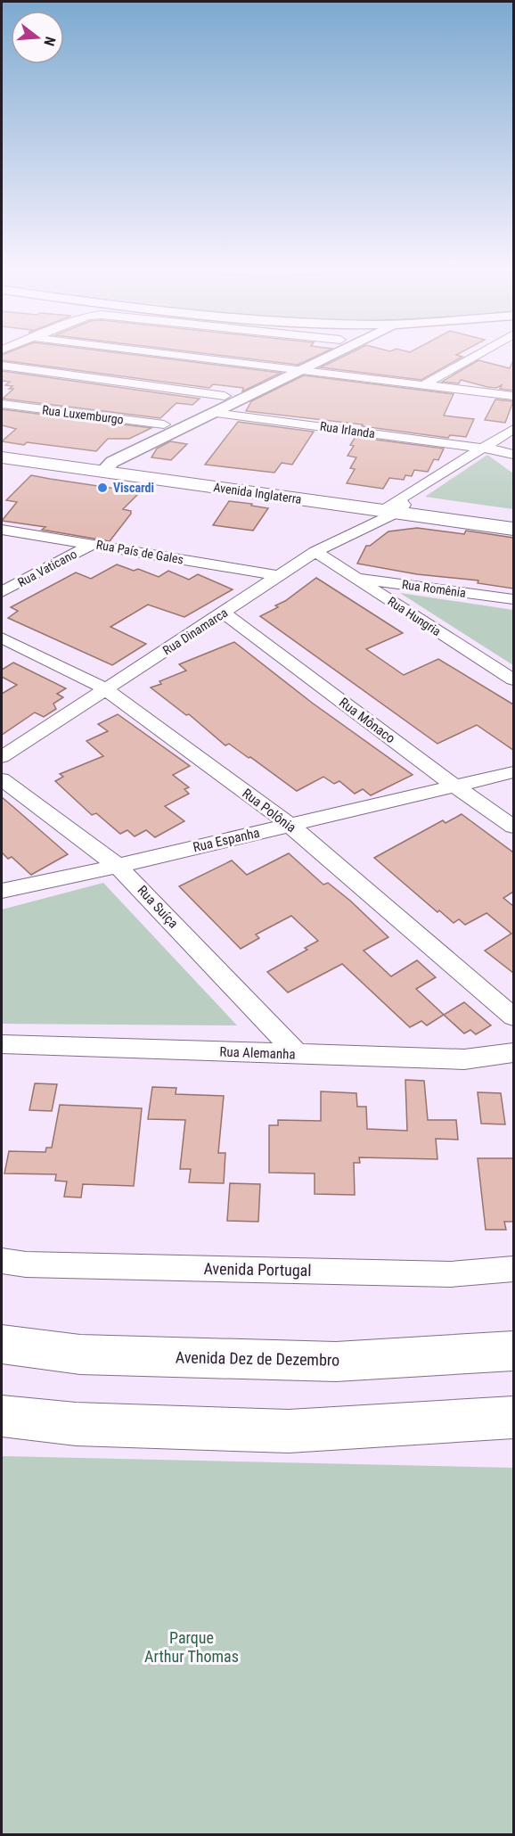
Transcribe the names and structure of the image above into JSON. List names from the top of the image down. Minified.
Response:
{"streets":{"main road":["Avenida Inglaterra","Avenida Dez de Dezembro"],"street":["Rua Luxemburgo","Rua Irlanda","Rua País de Gales","Rua Vaticano","Rua Romênia","Rua Hungria","Rua Dinamarca","Rua Mônaco","Rua Polônia","Rua Espanha","Rua Suíça","Rua Alemanha","Avenida Portugal"]},"crossings":[["Rua Irlanda","Rua Dinamarca"],["Avenida Inglaterra","Rua Dinamarca"],["Rua País de Gales","Rua Vaticano"],["Rua País de Gales","Rua Dinamarca"],["Rua Romênia","Rua Hungria"],["Rua Hungria","Rua Dinamarca"],["Rua Dinamarca","Rua Mônaco"],["Rua Dinamarca","Rua Polônia"],["Rua Mônaco","Rua Espanha"],["Rua Polônia","Rua Espanha"],["Rua Espanha","Rua Suíça"],["Rua Suíça","Rua Alemanha"]],"parks":["Parque Arthur Thomas"],"places":["Viscardi"],"north":"right"}
